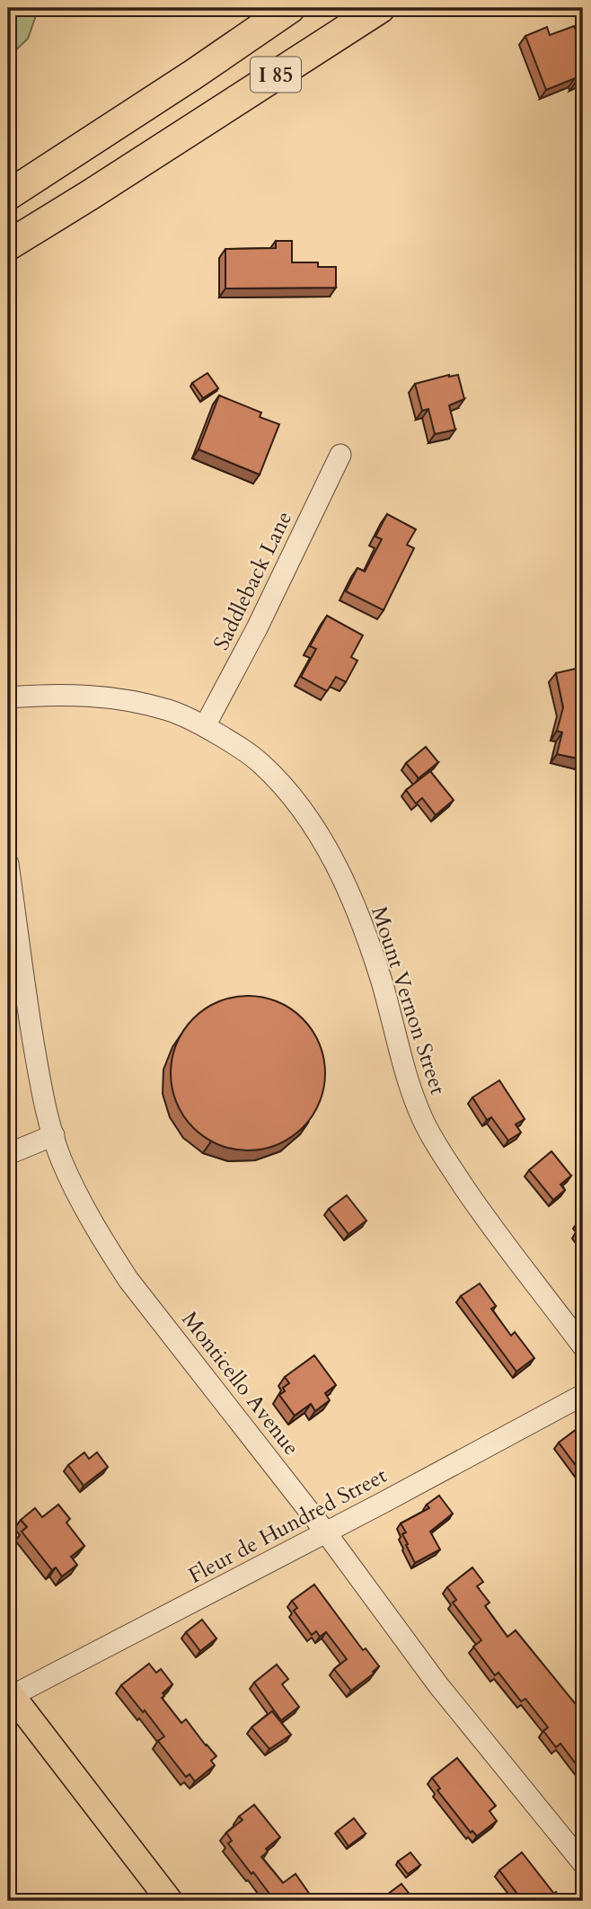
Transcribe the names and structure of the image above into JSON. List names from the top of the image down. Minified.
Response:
{"streets":{"highway":["I 85"],"street":["Saddleback Lane","Mount Vernon Street","Monticello Avenue","Fleur de Hundred Street"]},"crossings":[["Saddleback Lane","Mount Vernon Street"],["Monticello Avenue","Fleur de Hundred Street"]]}
